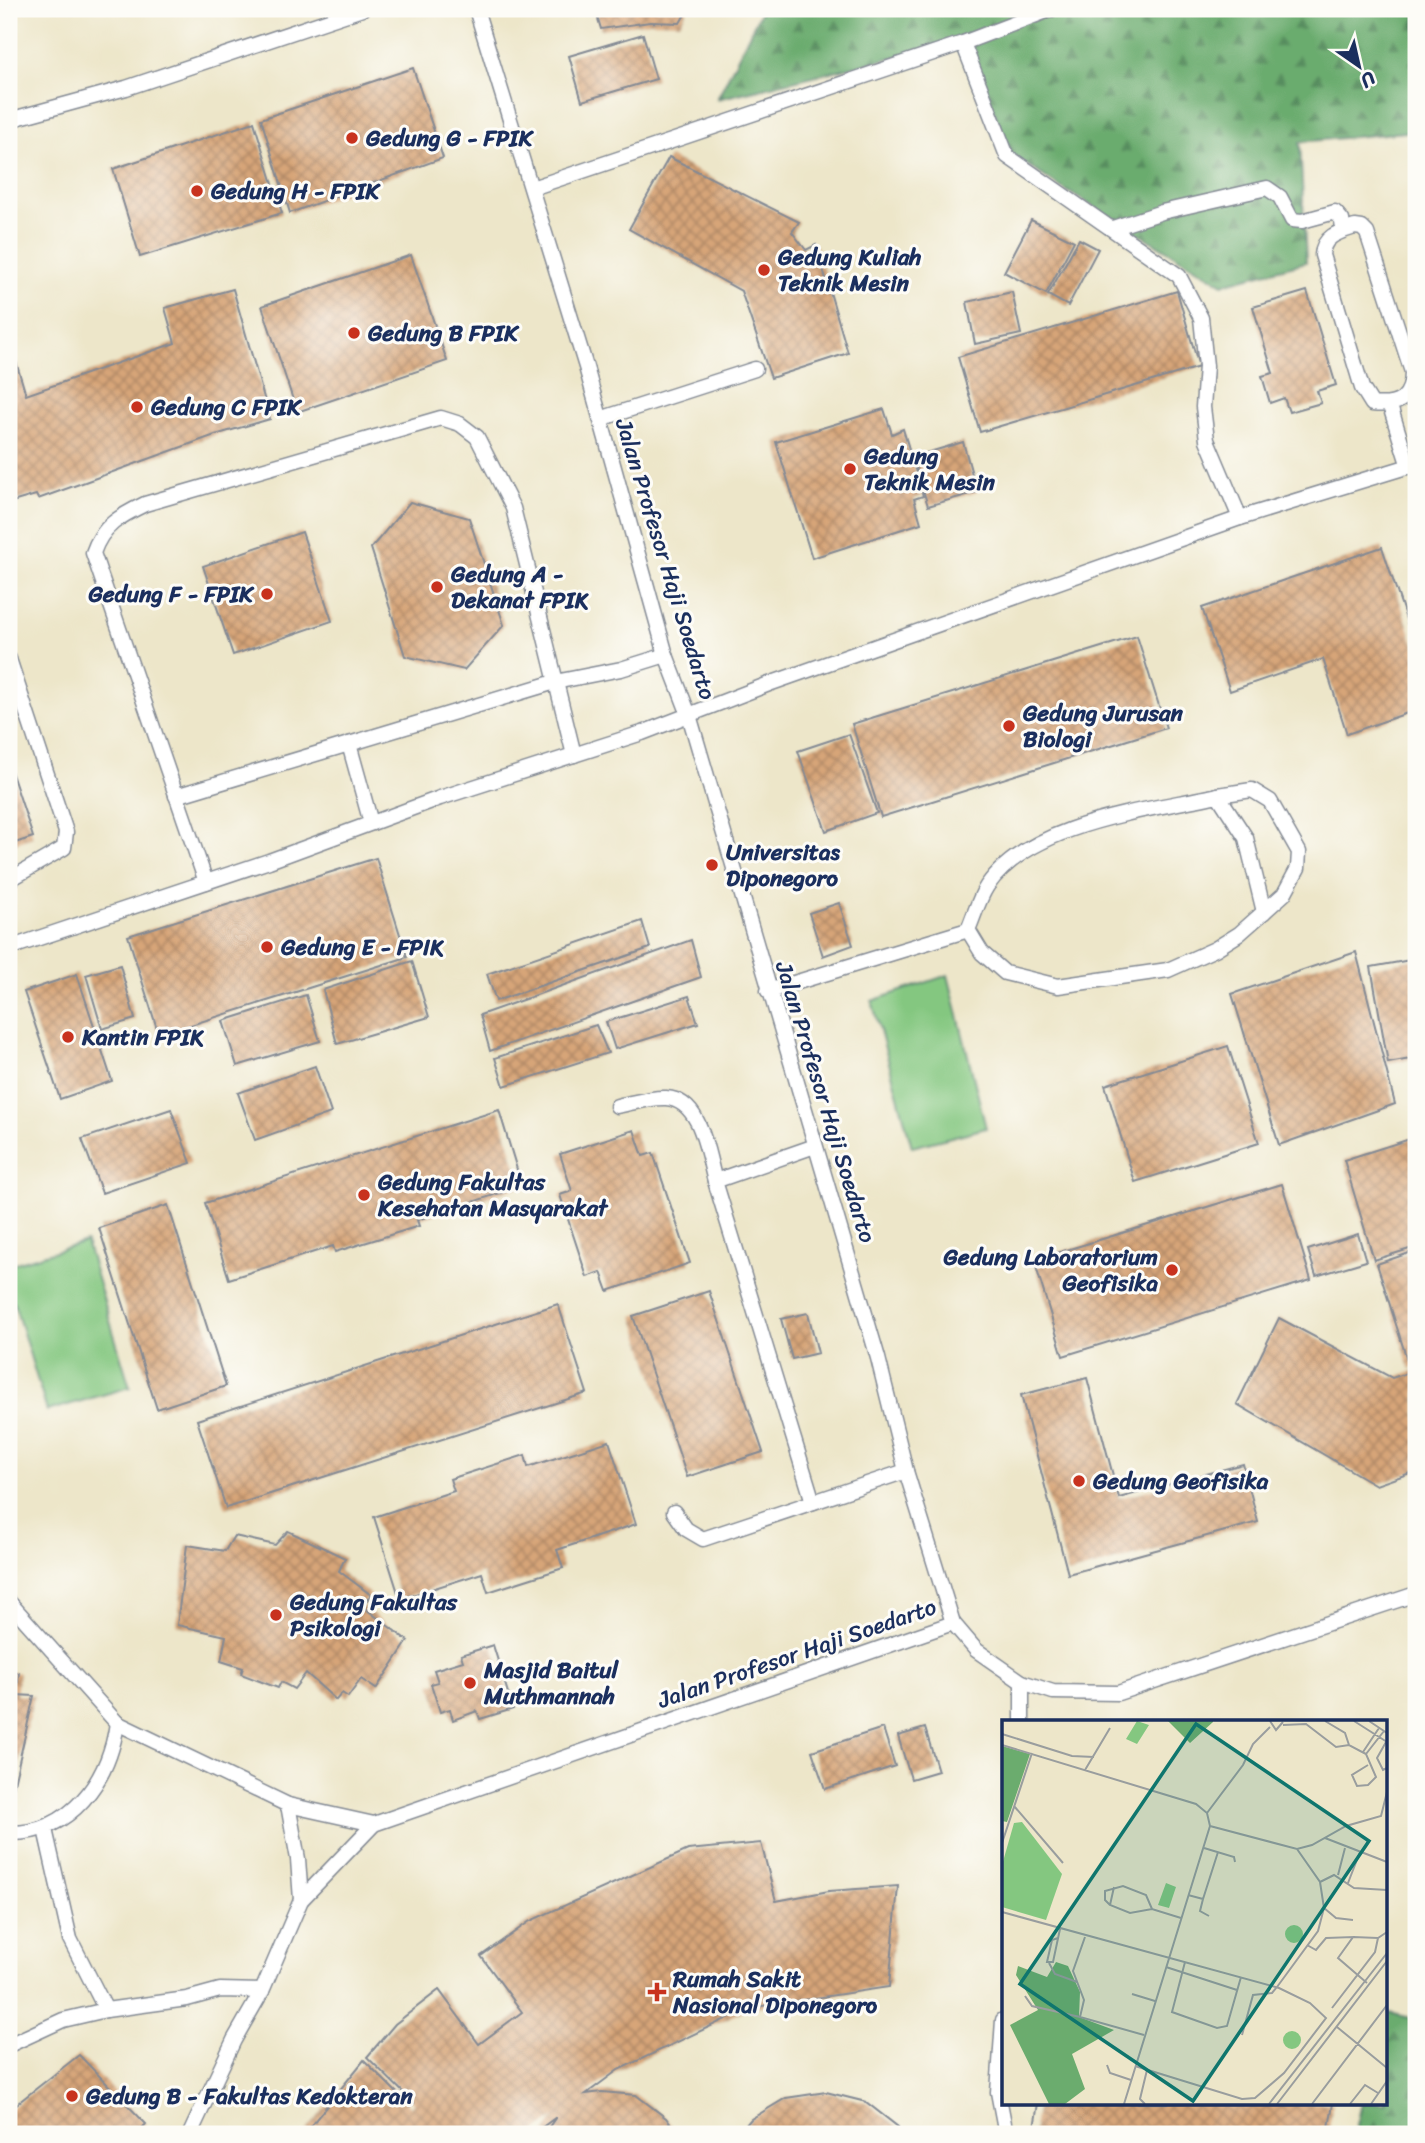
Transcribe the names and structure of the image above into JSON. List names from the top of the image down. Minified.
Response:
{"streets":{"lane":["Jalan Profesor Haji Soedarto"]},"places":{"other":["Gedung G - FPIK","Gedung H - FPIK","Gedung Kuliah Teknik Mesin","Gedung B FPIK","Gedung C FPIK","Gedung Teknik Mesin","Gedung A - Dekanat FPIK","Gedung F - FPIK","Gedung Jurusan Biologi","Universitas Diponegoro","Gedung E - FPIK","Kantin FPIK","Gedung Fakultas Kesehatan Masyarakat","Gedung Laboratorium Geofisika","Gedung Geofisika","Gedung Fakultas Psikologi","Masjid Baitul Muthmannah","Gedung B - Fakultas Kedokteran"],"health":["Rumah Sakit Nasional Diponegoro"]},"north":"bottom right"}
